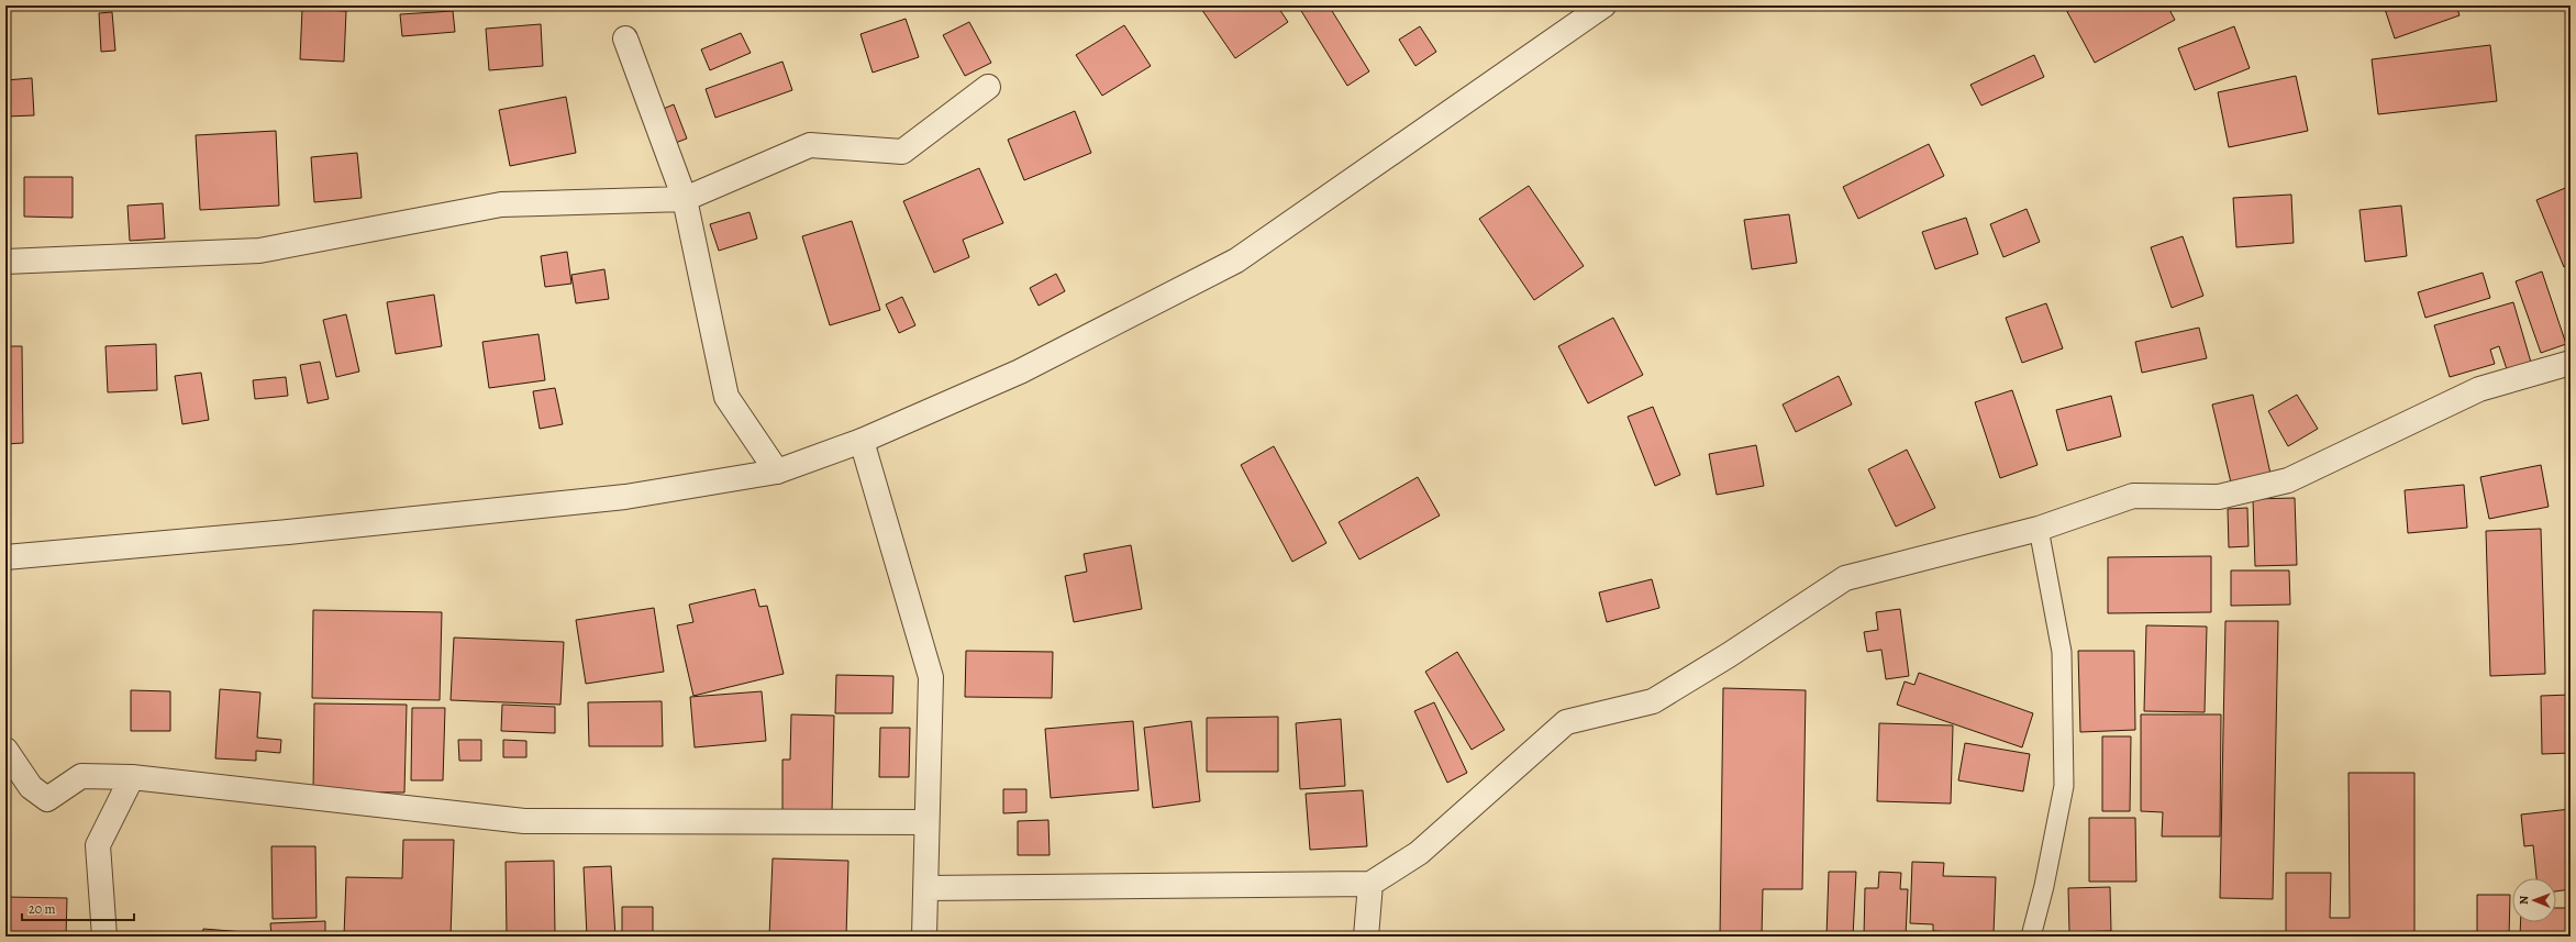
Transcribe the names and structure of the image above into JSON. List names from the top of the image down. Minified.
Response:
{"scale_bar":"20 m","north":"left"}
